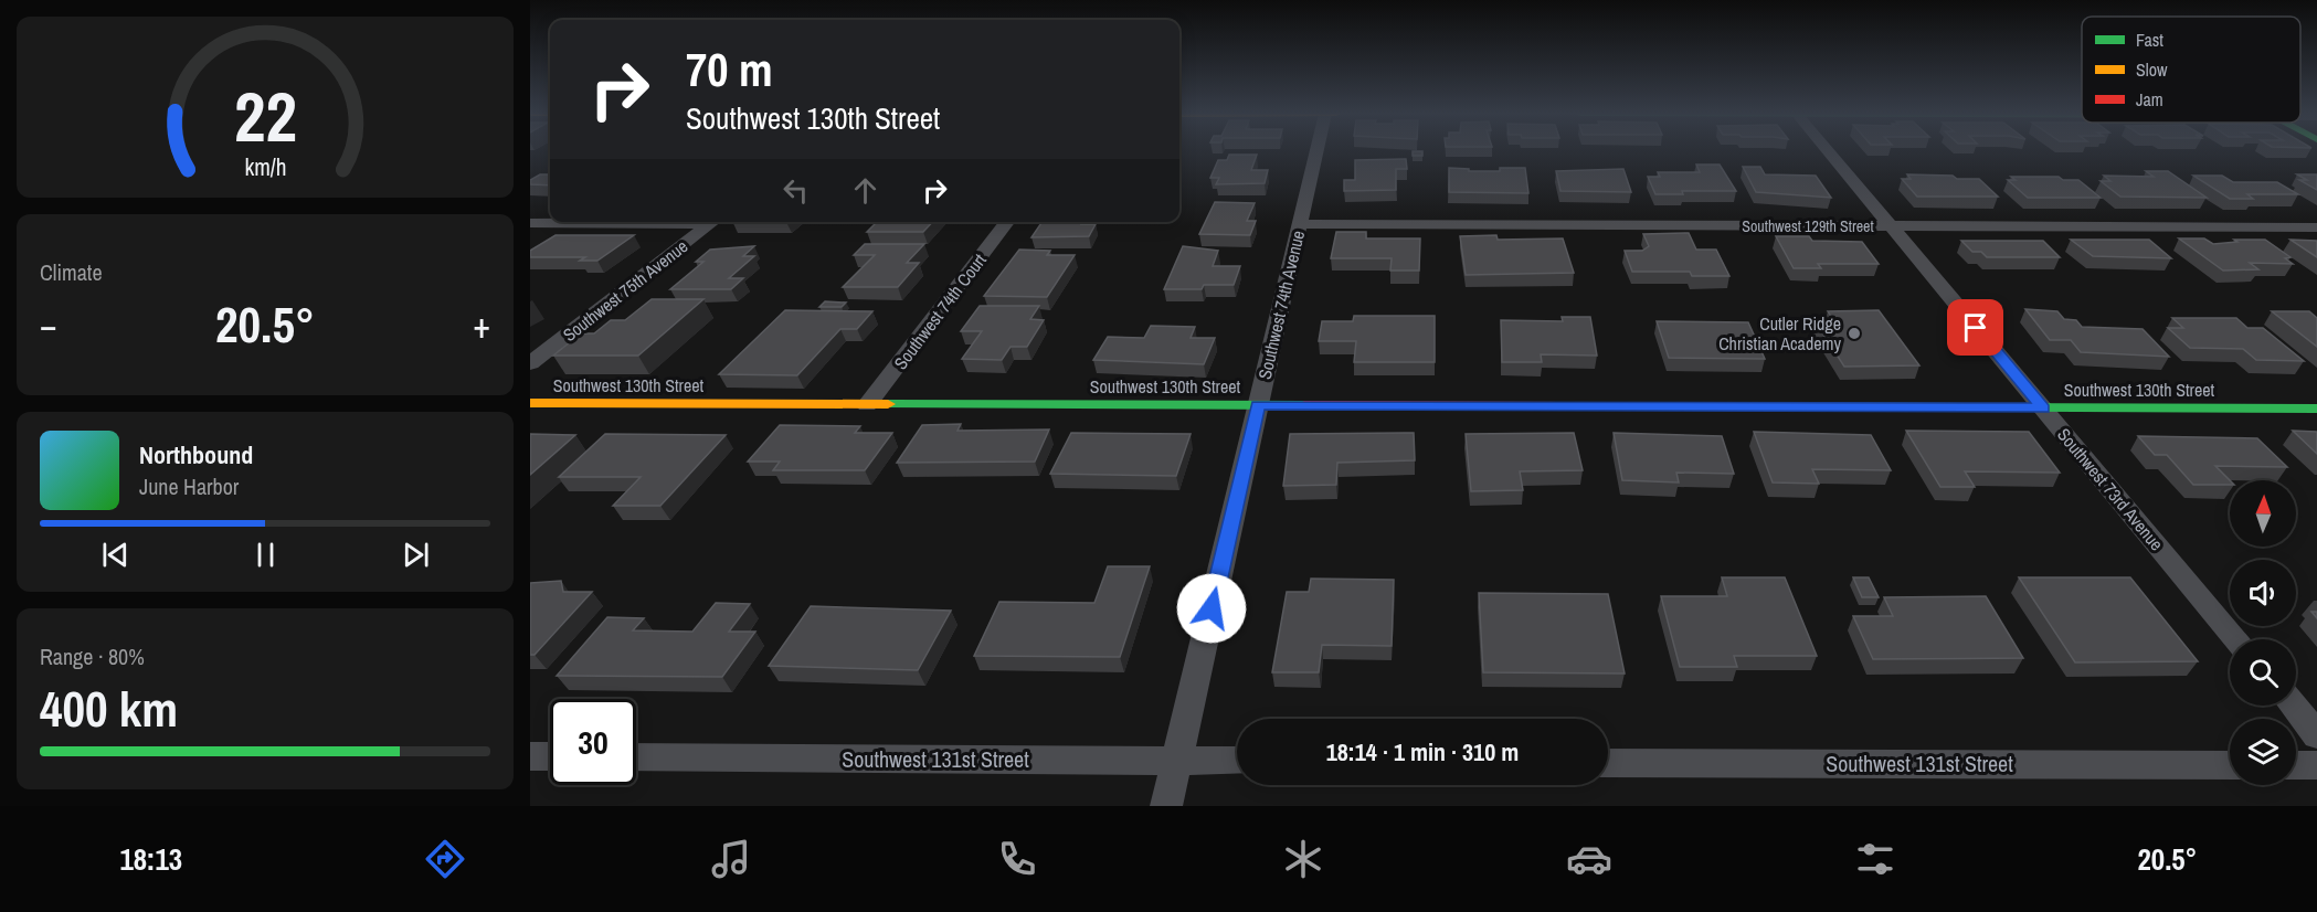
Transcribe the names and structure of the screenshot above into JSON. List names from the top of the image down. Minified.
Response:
{"streets":{"street":["Southwest 129th Street","Southwest 75th Avenue","Southwest 74th Avenue","Southwest 74th Court","Southwest 130th Street","Southwest 73rd Avenue","Southwest 131st Street"]},"crossings":[["Southwest 129th Street","Southwest 74th Avenue"],["Southwest 129th Street","Southwest 73rd Avenue"],["Southwest 74th Avenue","Southwest 130th Street"],["Southwest 74th Avenue","Southwest 131st Street"],["Southwest 74th Court","Southwest 130th Street"],["Southwest 130th Street","Southwest 73rd Avenue"]],"places":["Cutler Ridge Christian Academy"],"legend":["Fast","Slow","Jam"],"north":"top","page":{"turn":["70 m","Southwest 130th Street"],"tile":["Climate",["Range · 80%","400 km"]],"heat":["−","20.5°","+"],"song":["Northbound","June Harbor"],"limit":"30","trip":"18:14 · 1 min · 310 m","tabs":["18:13","20.5°"],"gauge":["22","km/h"]}}
